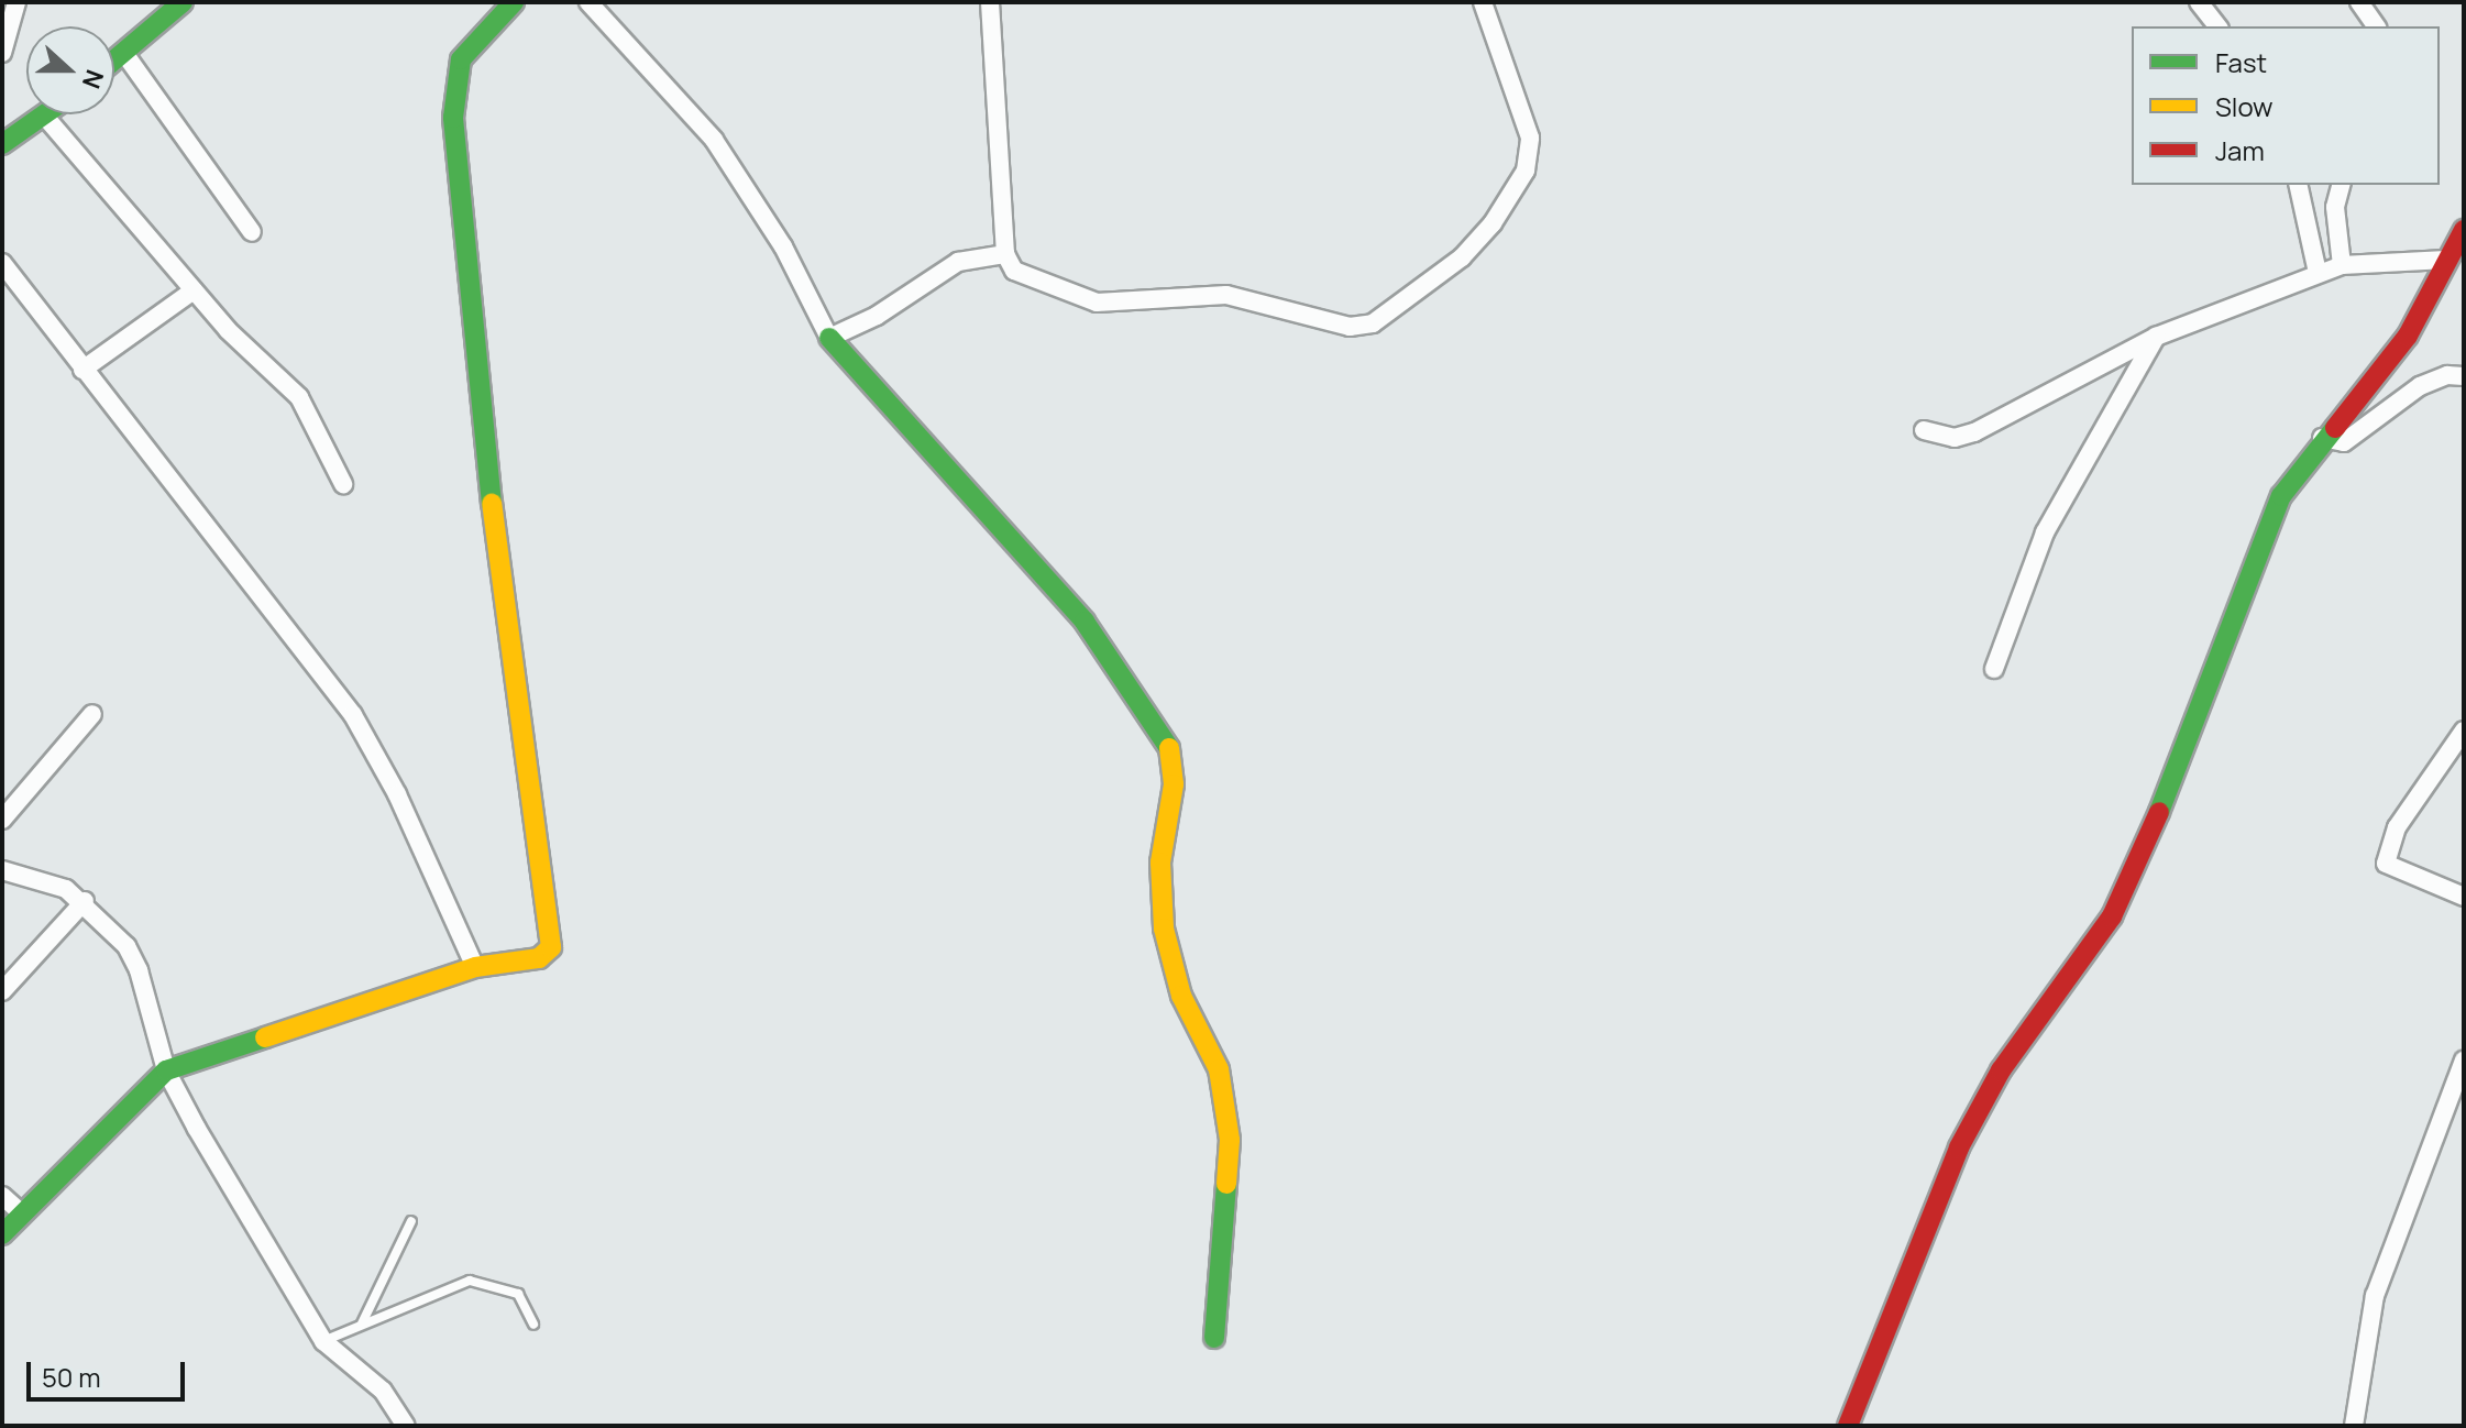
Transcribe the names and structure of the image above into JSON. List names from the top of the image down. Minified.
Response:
{"legend":["Fast","Slow","Jam"],"scale_bar":"50 m","north":"right"}
